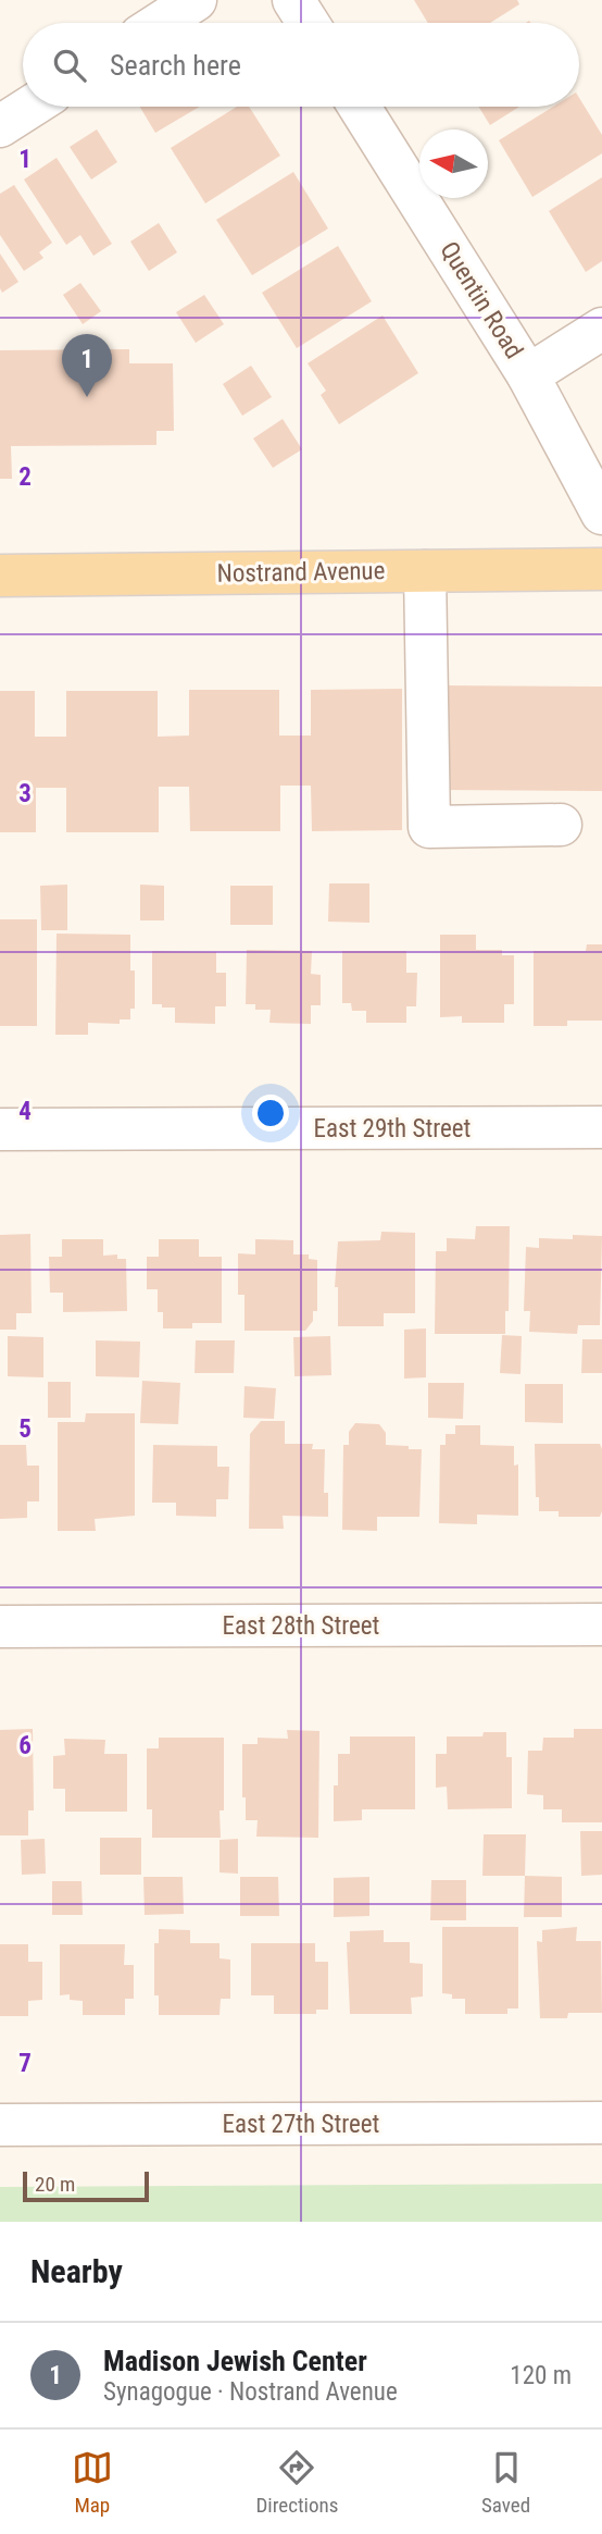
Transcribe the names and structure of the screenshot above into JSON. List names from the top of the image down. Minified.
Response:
{"streets":{"main road":["Nostrand Avenue"],"street":["Quentin Road","East 29th Street","East 28th Street","East 27th Street"]},"scale_bar":"20 m","north":"left","page":{"search":"Search here","pins":"1","scale":"20 m","heading":"Nearby","list":[{"mark":"1","name":"Madison Jewish Center","note":"Synagogue · Nostrand Avenue","value":"120 m"}],"nav":["Map","Directions","Saved"]},"grid":{"rows":["1","2","3","4","5","6","7"]}}
